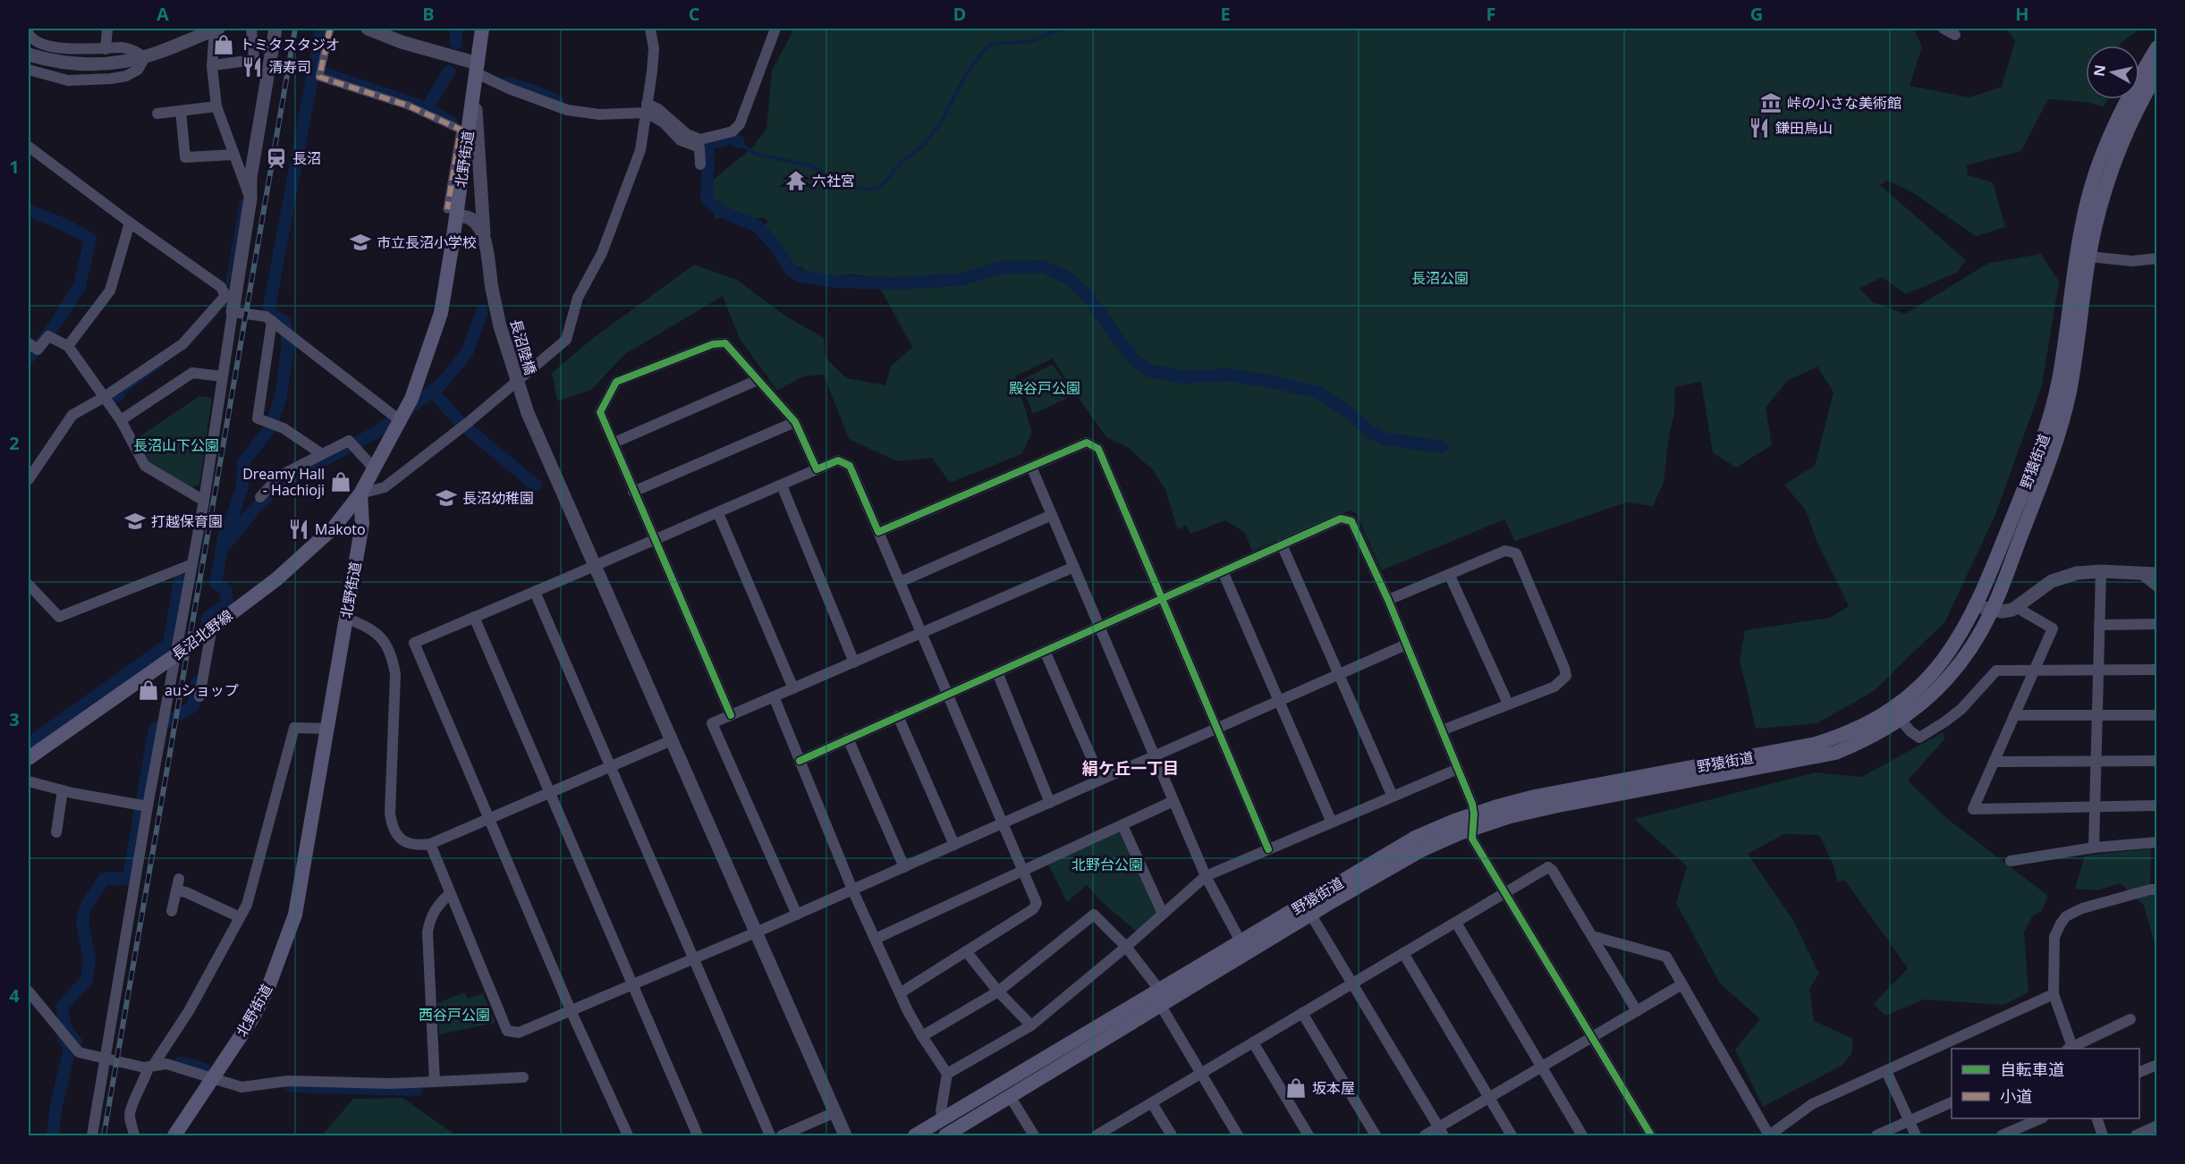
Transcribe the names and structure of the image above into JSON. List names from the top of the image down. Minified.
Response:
{"streets":{"main road":["北野街道","野猿街道","長沼北野線"],"street":["長沼陸橋"]},"crossings":[["北野街道","長沼陸橋"],["北野街道","長沼北野線"]],"districts":["絹ケ丘一丁目"],"parks":["長沼公園","殿谷戸公園","長沼山下公園","北野台公園","西谷戸公園"],"places":{"shop":["トミタスタジオ","Dreamy Hall - Hachioji","auショップ","坂本屋"],"restaurant":["清寿司","鎌田鳥山","Makoto"],"museum":["峠の小さな美術館"],"station":["長沼"],"temple":["六社宮"],"school or university":["市立長沼小学校","長沼幼稚園","打越保育園"]},"legend":["自転車道","小道"],"north":"left","grid":{"columns":["A","B","C","D","E","F","G","H"],"rows":["1","2","3","4"]}}
